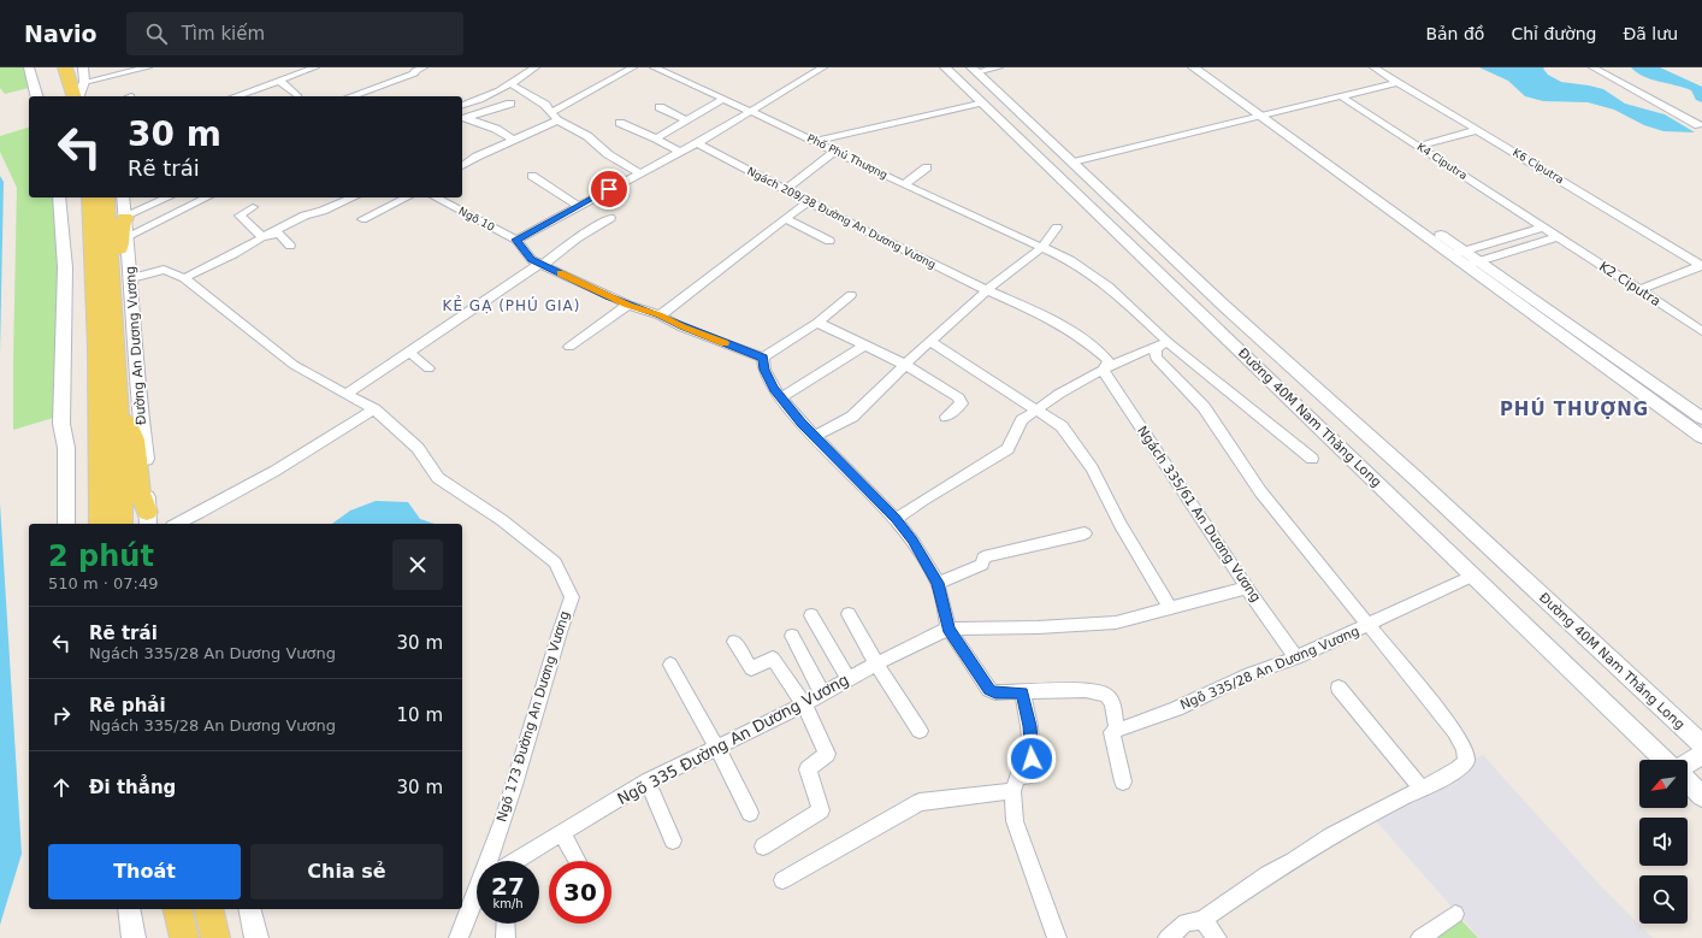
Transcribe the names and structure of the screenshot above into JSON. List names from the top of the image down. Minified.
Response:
{"streets":{"main road":["Đường An Dương Vương"],"street":["Phố Phú Thượng","K4 Ciputra","K6 Ciputra","Ngách 209/38 Đường An Dương Vương","Ngõ 10","K2 Ciputra","Đường 40M Nam Thăng Long","Ngách 335/61 An Dương Vương","Ngõ 335/28 An Dương Vương","Ngõ 173 Đường An Dương Vương","Ngõ 335 Đường An Dương Vương"]},"crossings":[["K4 Ciputra","K2 Ciputra"],["Ngách 209/38 Đường An Dương Vương","Ngách 335/61 An Dương Vương"],["Đường An Dương Vương","Ngõ 173 Đường An Dương Vương"],["Đường 40M Nam Thăng Long","Ngõ 335/28 An Dương Vương"],["Ngách 335/61 An Dương Vương","Ngõ 335/28 An Dương Vương"]],"districts":["KẺ GẠ (PHÚ GIA)","PHÚ THƯỢNG"],"north":"bottom left","page":{"header":"Navio","search":"Tìm kiếm","nav":["Bản đồ","Chỉ đường","Đã lưu"],"turn":["30 m","Rẽ trái"],"heading":["2 phút","510 m · 07:49"],"list":[{"name":"Rẽ trái","note":"Ngách 335/28 An Dương Vương","value":"30 m"},{"name":"Rẽ phải","note":"Ngách 335/28 An Dương Vương","value":"10 m"},{"name":"Đi thẳng","value":"30 m"}],"buttons":["Thoát","Chia sẻ"],"speed":"27 km/h","limit":"30"}}
